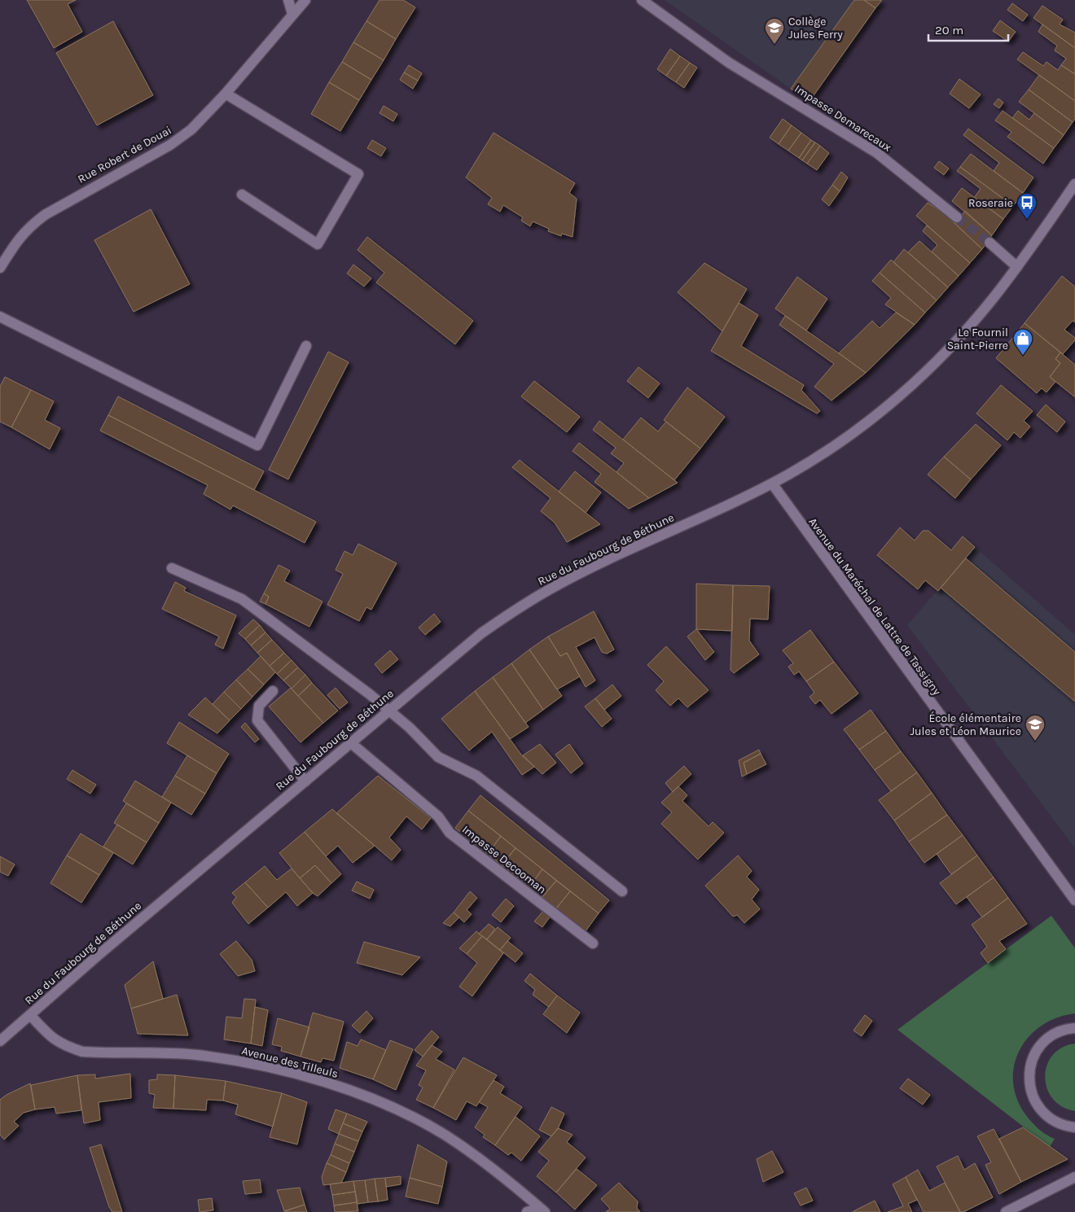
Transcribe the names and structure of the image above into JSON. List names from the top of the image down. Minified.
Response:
{"streets":{"street":["Impasse Demarecaux","Rue Robert de Douai","Rue du Faubourg de Béthune","Avenue du Maréchal de Lattre de Tassigny","Impasse Decooman","Avenue des Tilleuls"]},"crossings":[["Rue du Faubourg de Béthune","Avenue du Maréchal de Lattre de Tassigny"],["Rue du Faubourg de Béthune","Impasse Decooman"],["Rue du Faubourg de Béthune","Avenue des Tilleuls"]],"places":{"school or university":["Collège Jules Ferry","École élémentaire Jules et Léon Maurice"],"bus stop":["Roseraie"],"shop":["Le Fournil Saint-Pierre"]},"scale_bar":"20 m"}
